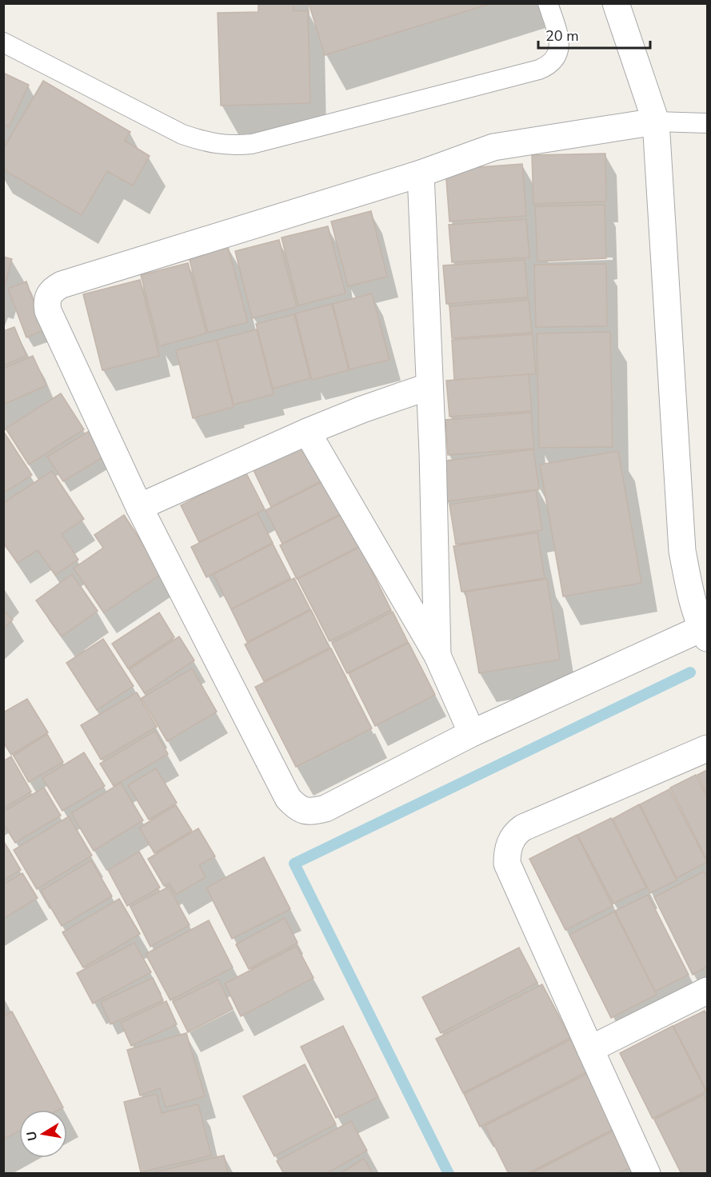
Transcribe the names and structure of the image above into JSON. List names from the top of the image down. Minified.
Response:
{"scale_bar":"20 m","north":"left"}
